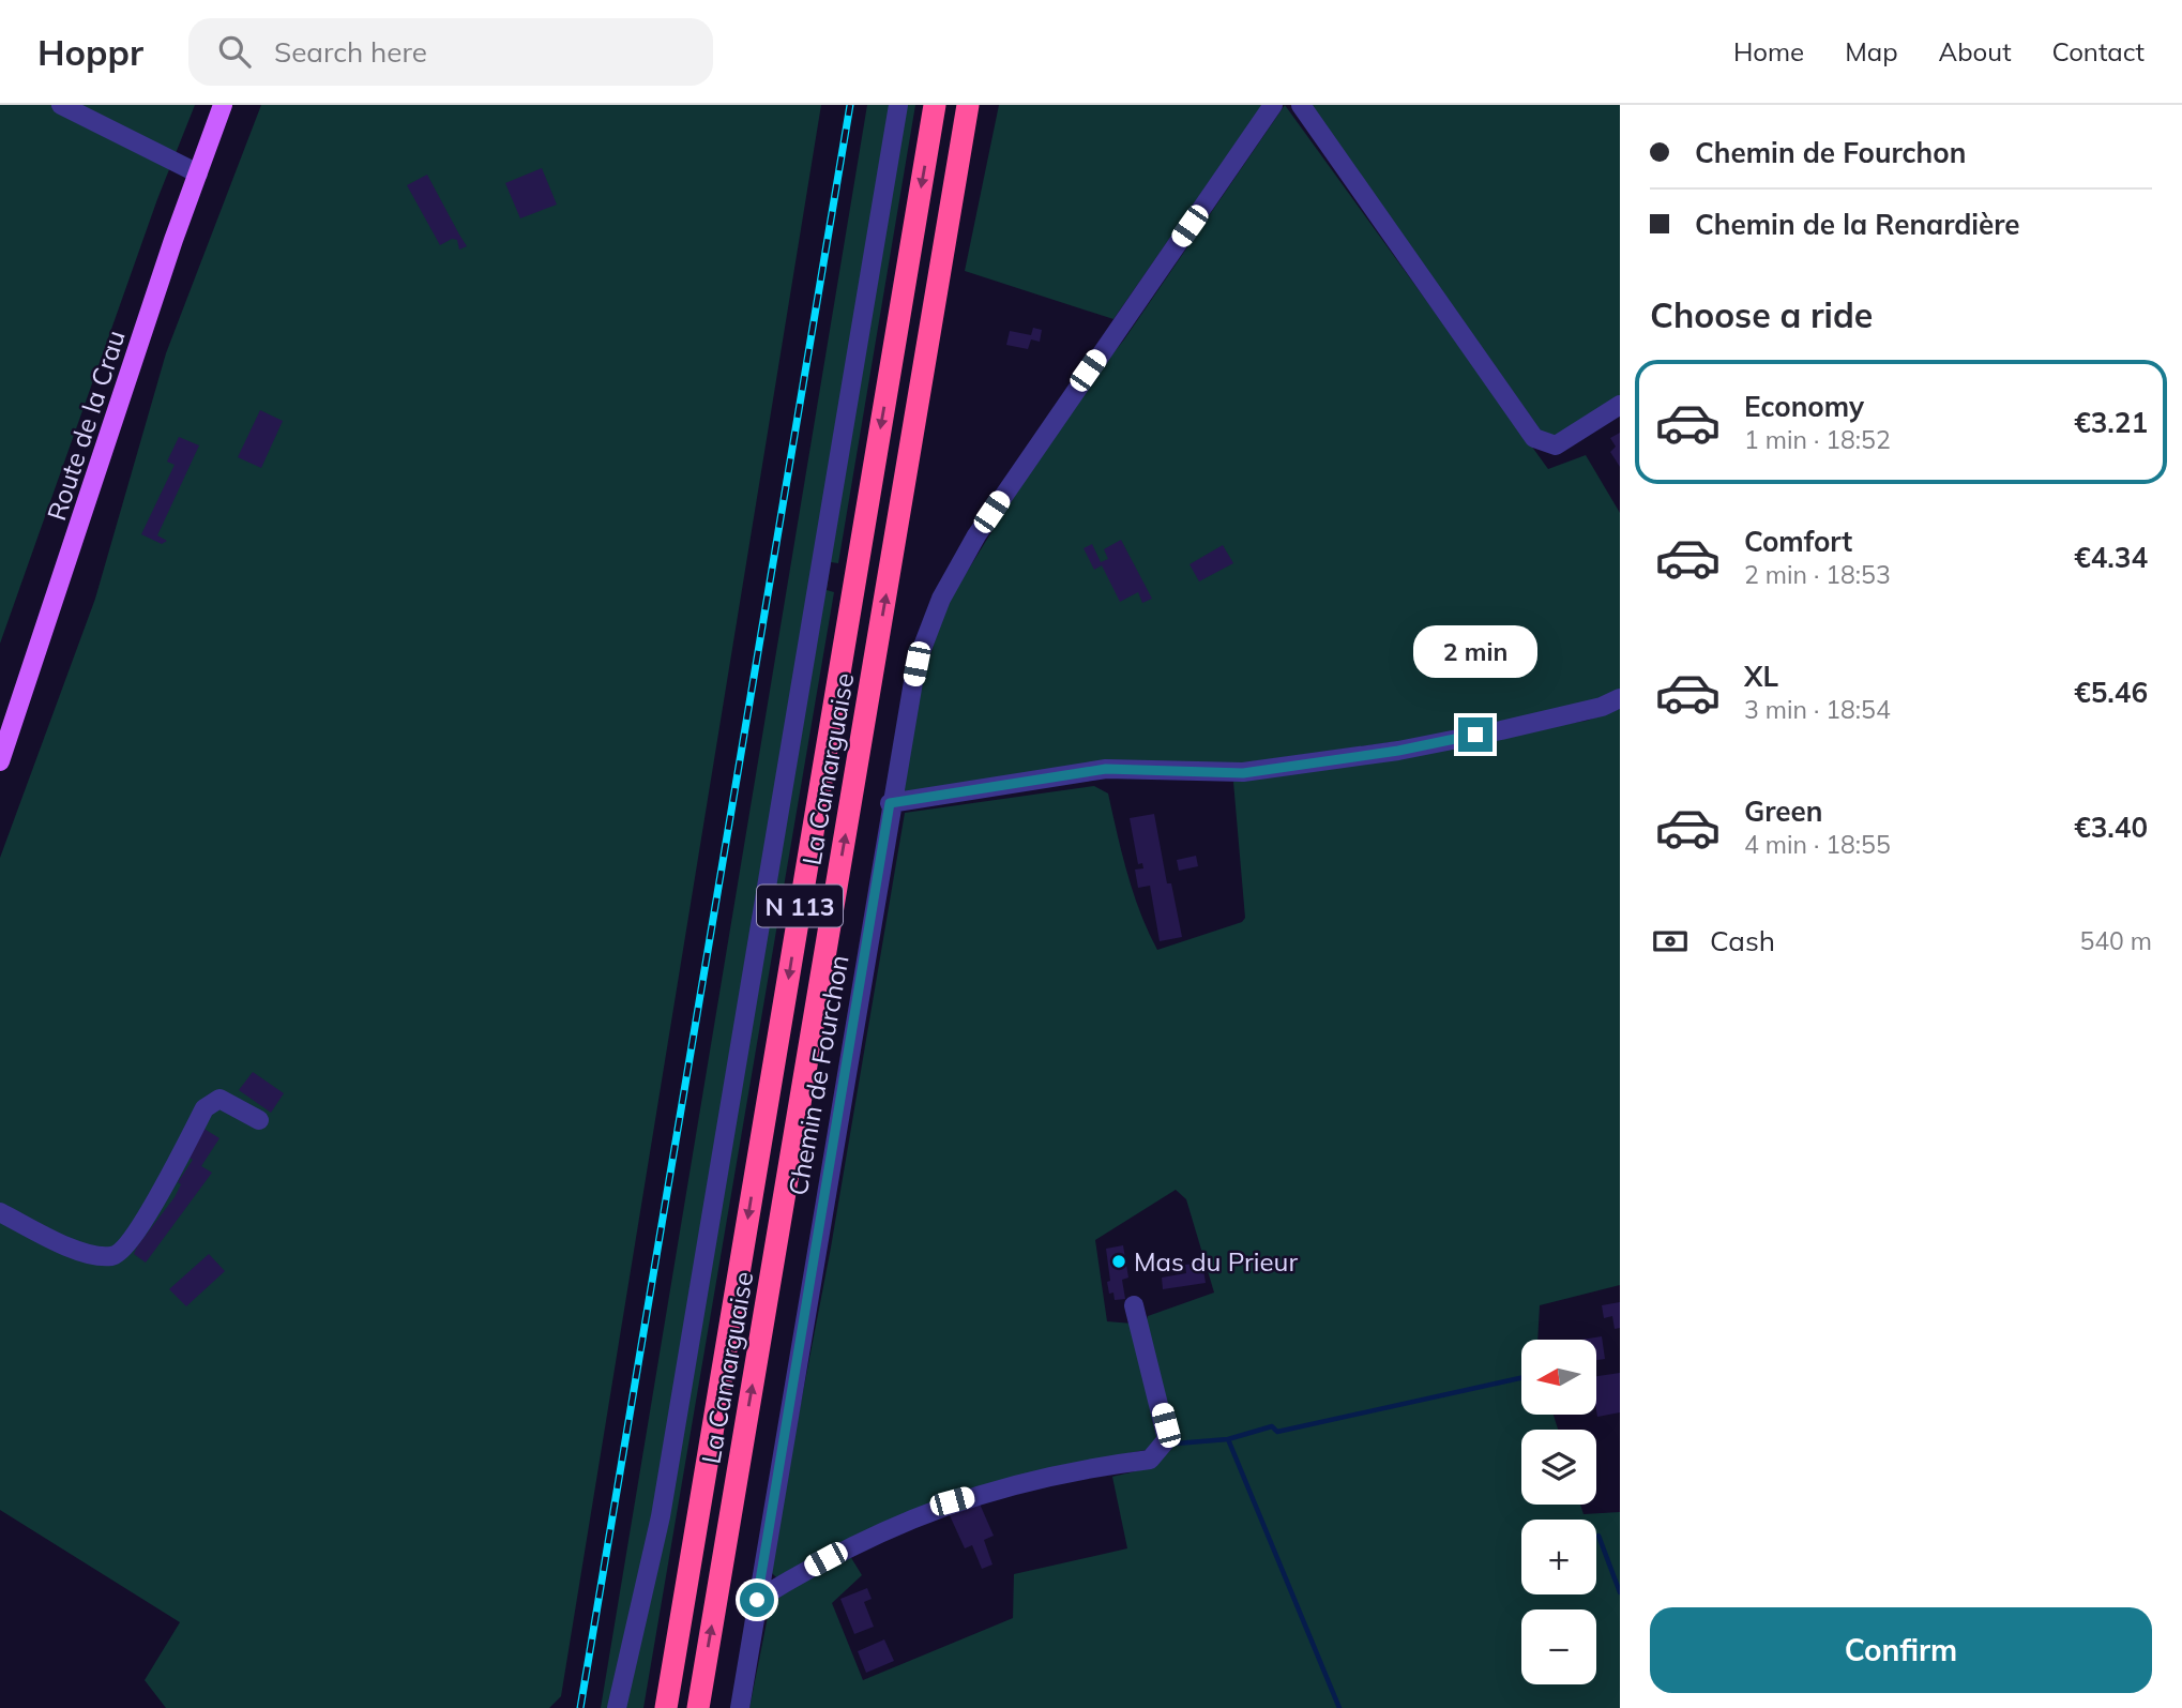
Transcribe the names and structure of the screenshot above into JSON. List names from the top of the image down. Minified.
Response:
{"streets":{"highway":["La Camarguaise","N 113"],"main road":["Route de la Crau"],"street":["Chemin de Fourchon"]},"places":["Mas du Prieur"],"north":"left","page":{"header":"Hoppr","search":"Search here","nav":["Home","Map","About","Contact"],"banner":["Chemin de Fourchon","Chemin de la Renardière"],"heading":"Choose a ride","list":[{"name":"Economy","note":"1 min · 18:52","value":"€3.21"},{"name":"Comfort","note":"2 min · 18:53","value":"€4.34"},{"name":"XL","note":"3 min · 18:54","value":"€5.46"},{"name":"Green","note":"4 min · 18:55","value":"€3.40"}],"bubble":"2 min","pay":["Cash","540 m"],"map_buttons":["+","−"],"buttons":"Confirm"}}
